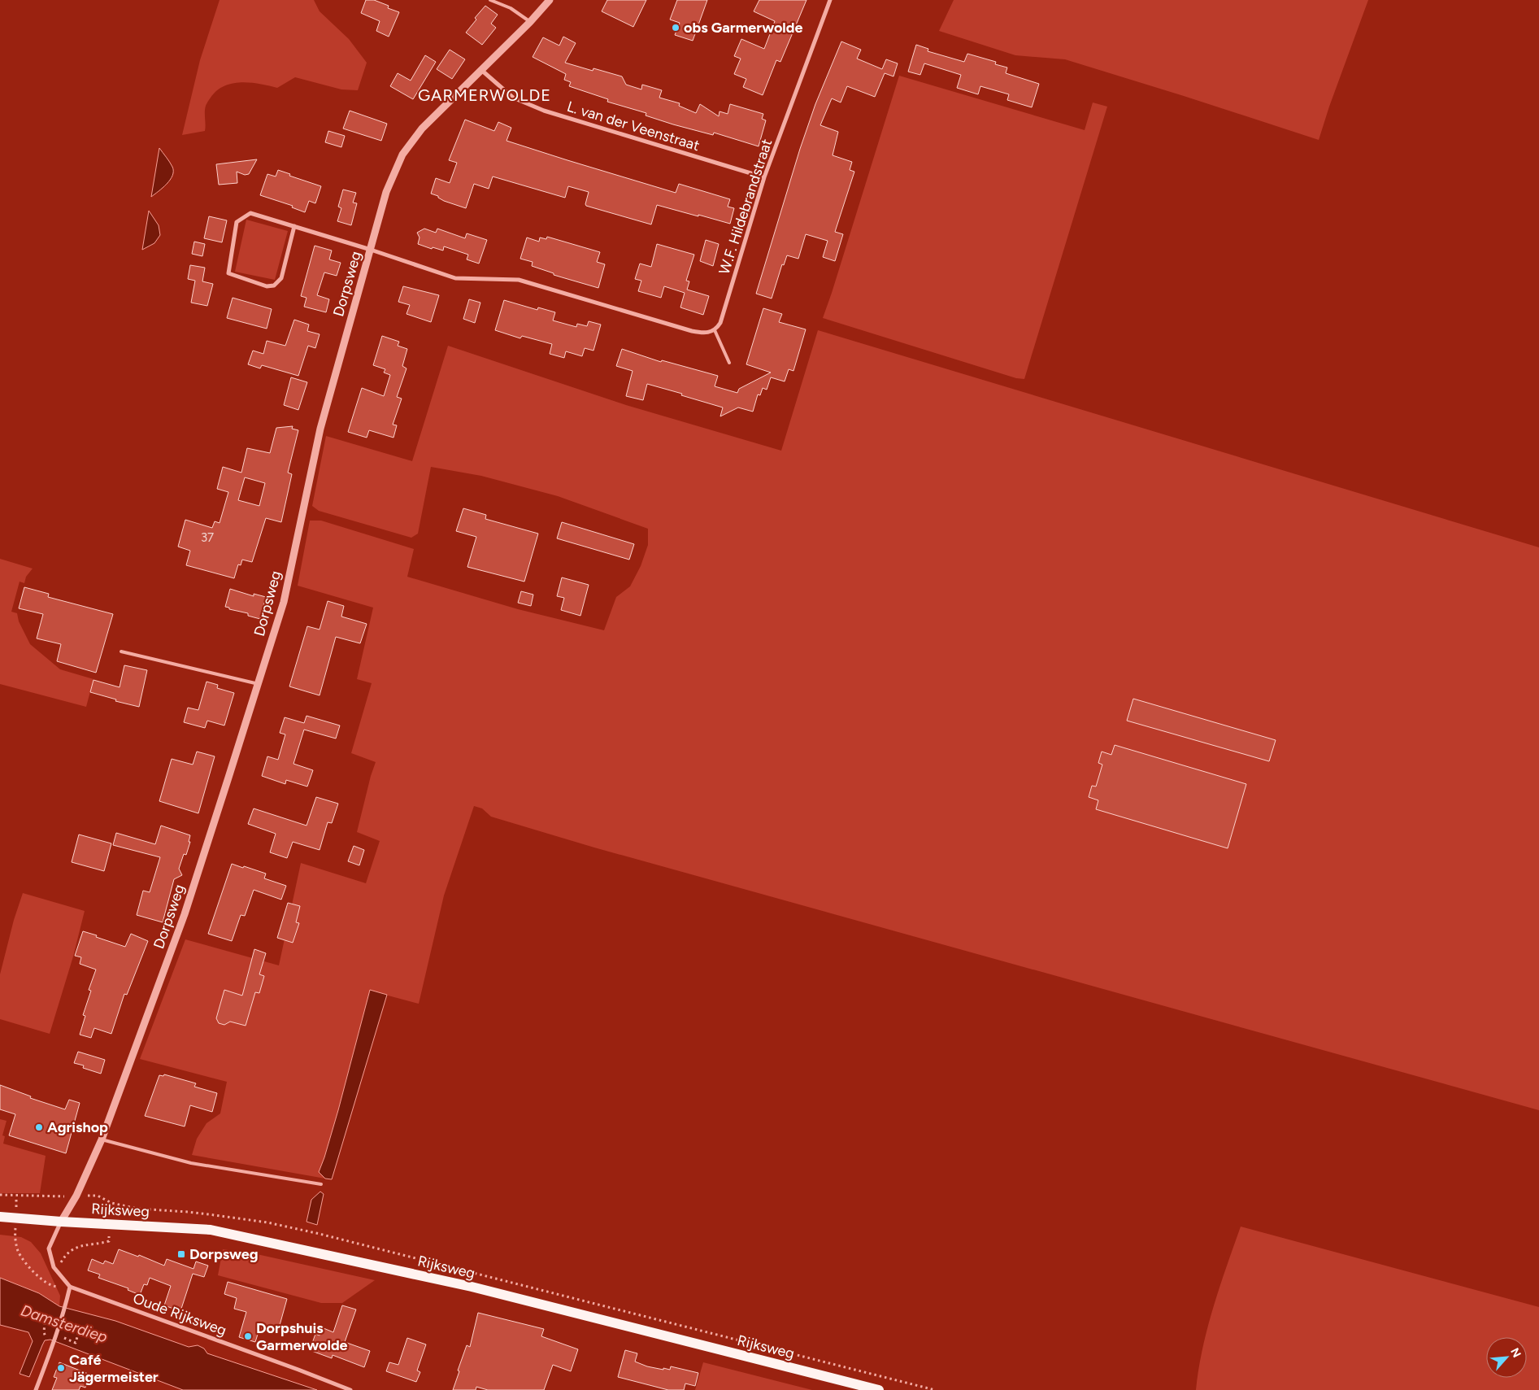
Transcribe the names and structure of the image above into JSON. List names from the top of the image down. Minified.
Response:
{"streets":{"main road":["Rijksweg"],"street":["L. van der Veenstraat","W.F. Hildebrandstraat","Dorpsweg","Oude Rijksweg"]},"crossings":[["L. van der Veenstraat","W.F. Hildebrandstraat"],["L. van der Veenstraat","Dorpsweg"],["Dorpsweg","Rijksweg"]],"districts":["GARMERWOLDE"],"water":["Damsterdiep"],"places":{"other":["obs Garmerwolde","Agrishop","Dorpshuis Garmerwolde","Café Jägermeister"],"transit":["Dorpsweg"]},"house_numbers":["37"],"north":"top right"}
